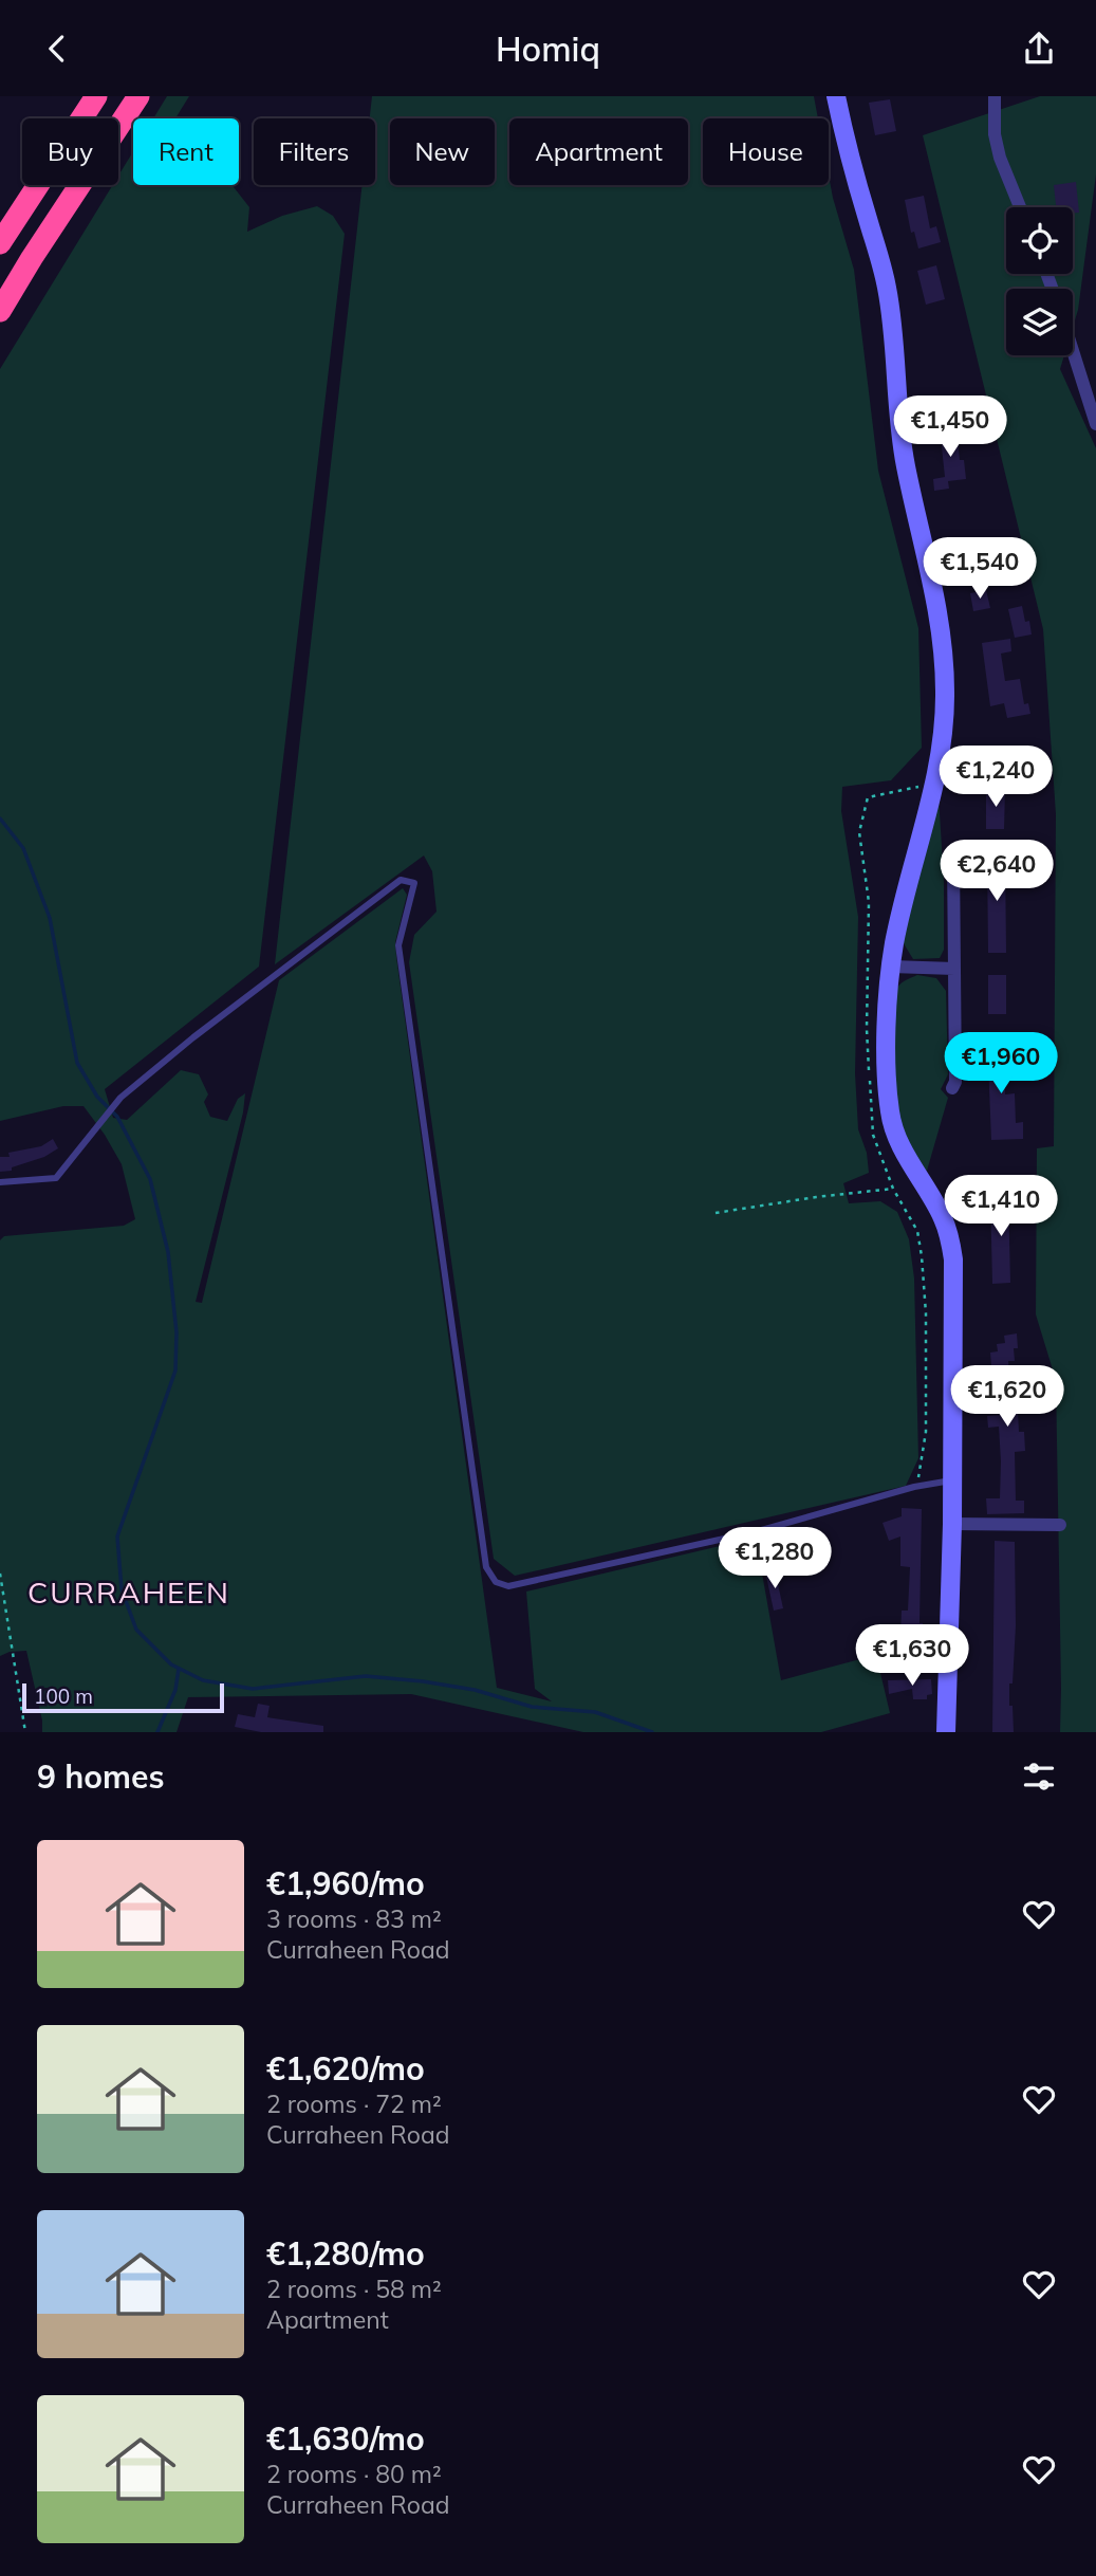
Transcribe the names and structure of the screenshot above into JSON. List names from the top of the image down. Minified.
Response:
{"districts":["CURRAHEEN"],"scale_bar":"100 m","page":{"header":"Homiq","chip":["Buy","Rent","Filters","New","Apartment","House"],"price":["€1,450","€1,540","€1,240","€2,640","€1,960","€1,410","€1,620","€1,280","€1,630"],"scale":"100 m","heading":"9 homes","list":[{"name":"€1,960/mo","note":"3 rooms · 83 m² · Curraheen Road"},{"name":"€1,620/mo","note":"2 rooms · 72 m² · Curraheen Road"},{"name":"€1,280/mo","note":"2 rooms · 58 m² · Apartment"},{"name":"€1,630/mo","note":"2 rooms · 80 m² · Curraheen Road"}]}}
